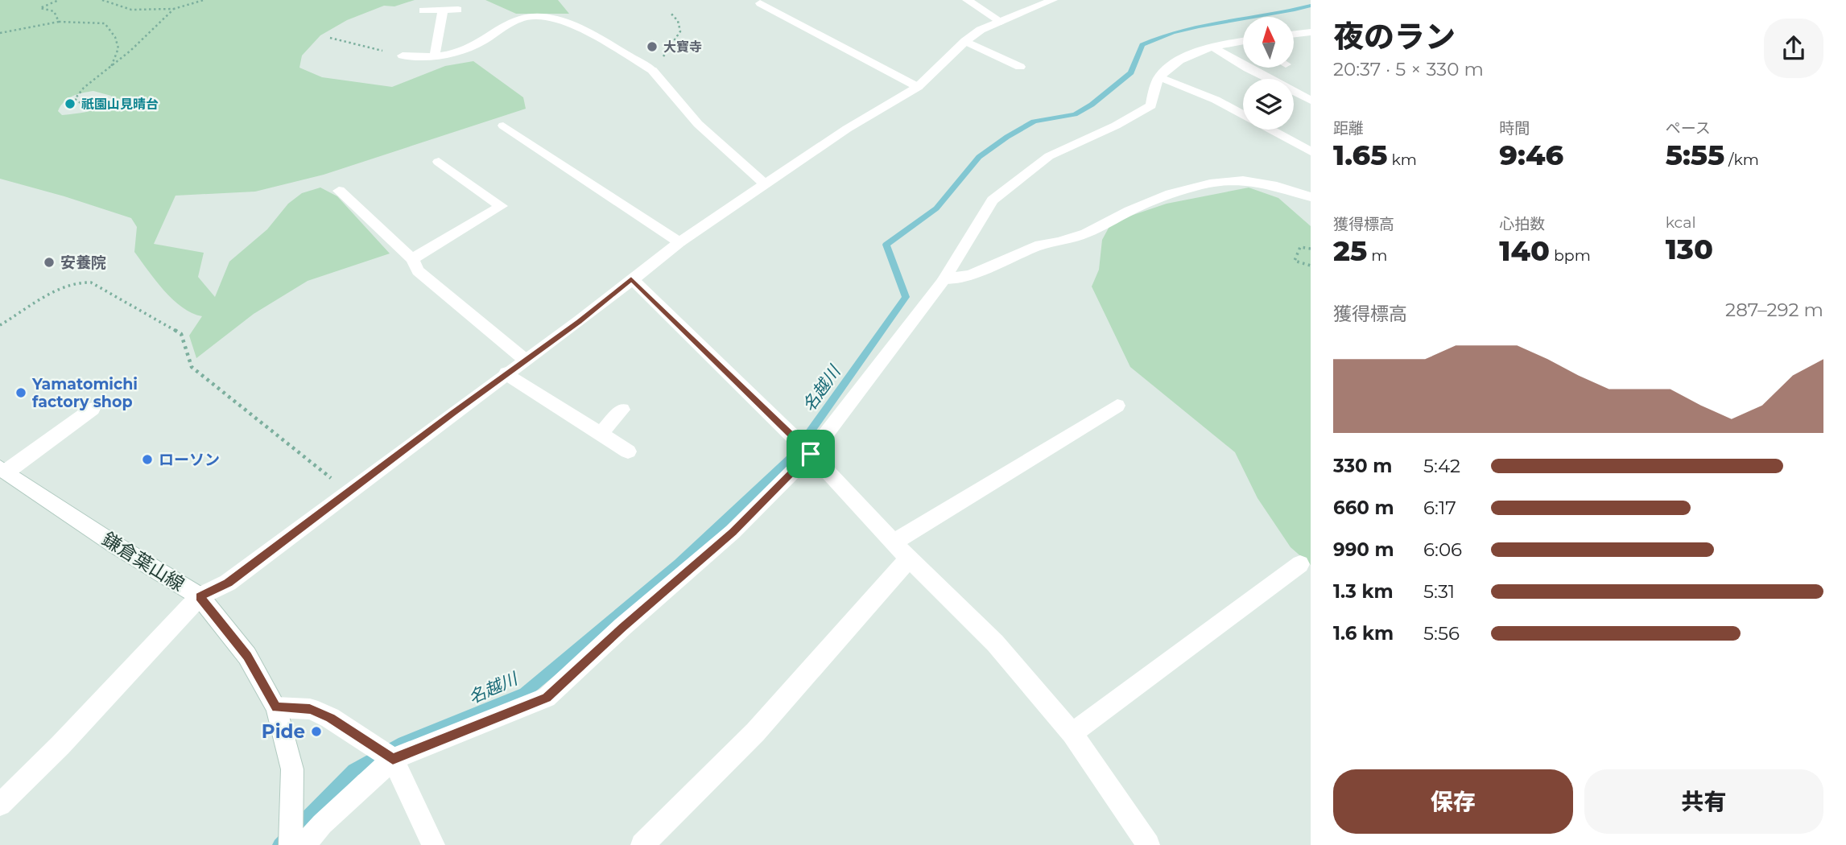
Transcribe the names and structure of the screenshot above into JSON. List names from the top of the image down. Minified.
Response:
{"streets":{"street":["鎌倉葉山線"]},"water":["名越川"],"places":["大寶寺","祇園山見晴台","安養院","Yamatomichi factory shop","ローソン","Pide"],"north":"top","page":{"heading":["夜のラン","20:37 · 5 × 330 m"],"stats":[["距離","1.65 km"],["時間","9:46"],["ペース","5:55 /km"],["獲得標高","25 m"],["心拍数","140 bpm"],["kcal","130"]],"chart":["獲得標高","287–292 m"],"list":[{"name":"330 m","note":"5:42"},{"name":"660 m","note":"6:17"},{"name":"990 m","note":"6:06"},{"name":"1.3 km","note":"5:31"},{"name":"1.6 km","note":"5:56"}],"buttons":["保存","共有"]}}
